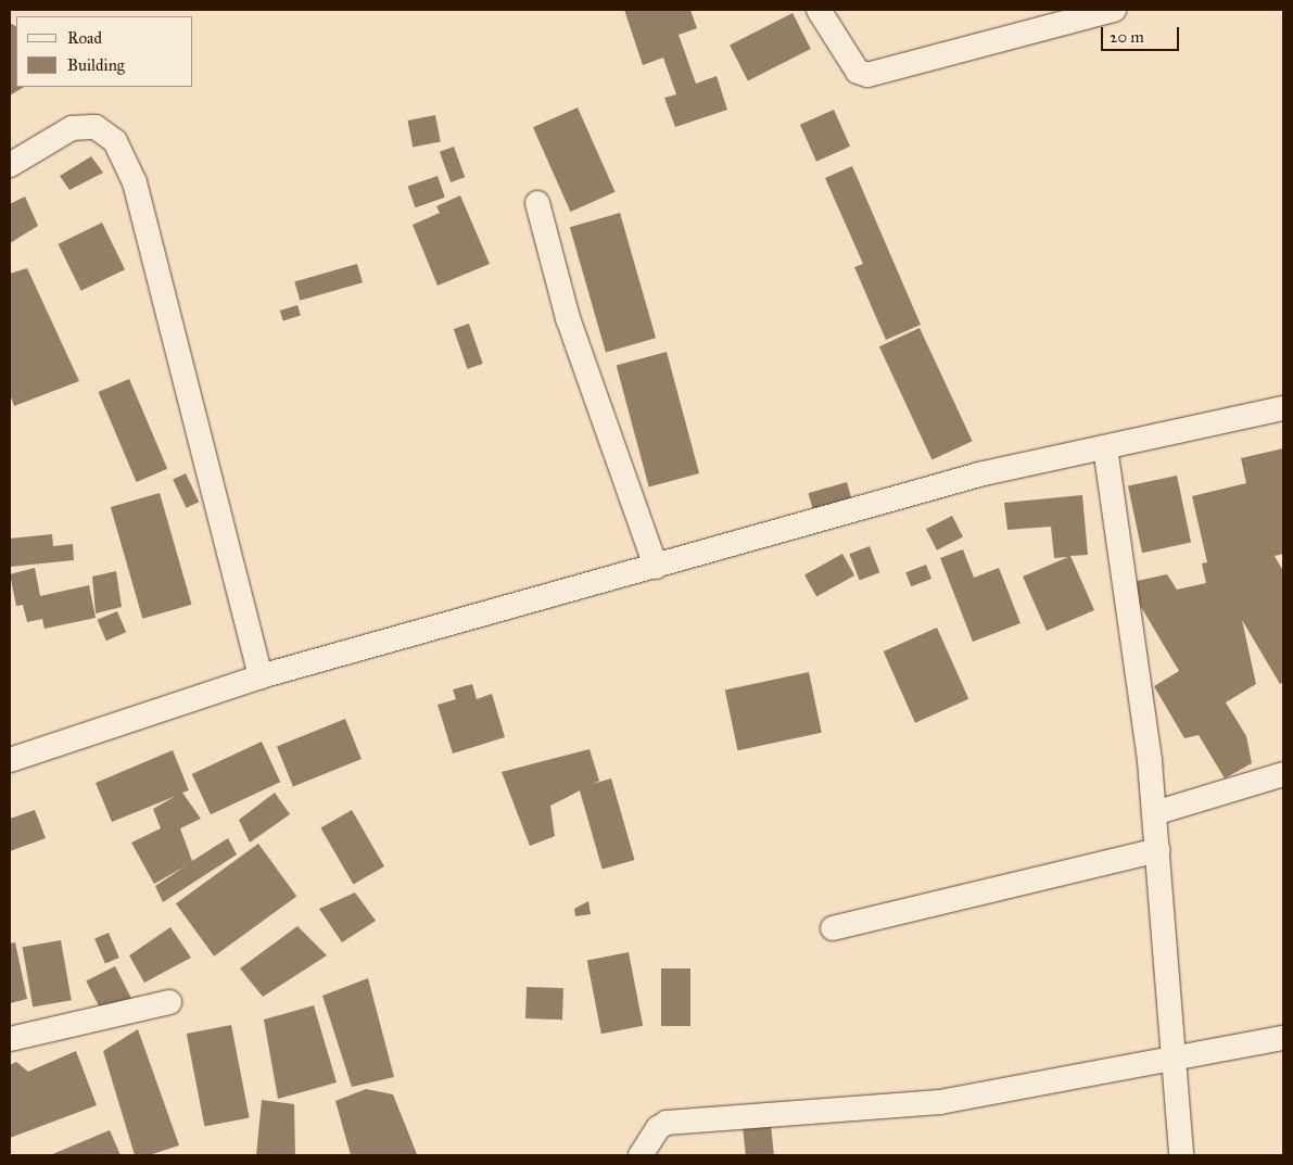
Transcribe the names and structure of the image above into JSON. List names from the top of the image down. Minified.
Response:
{"legend":["Road","Building"],"scale_bar":"20 m"}
